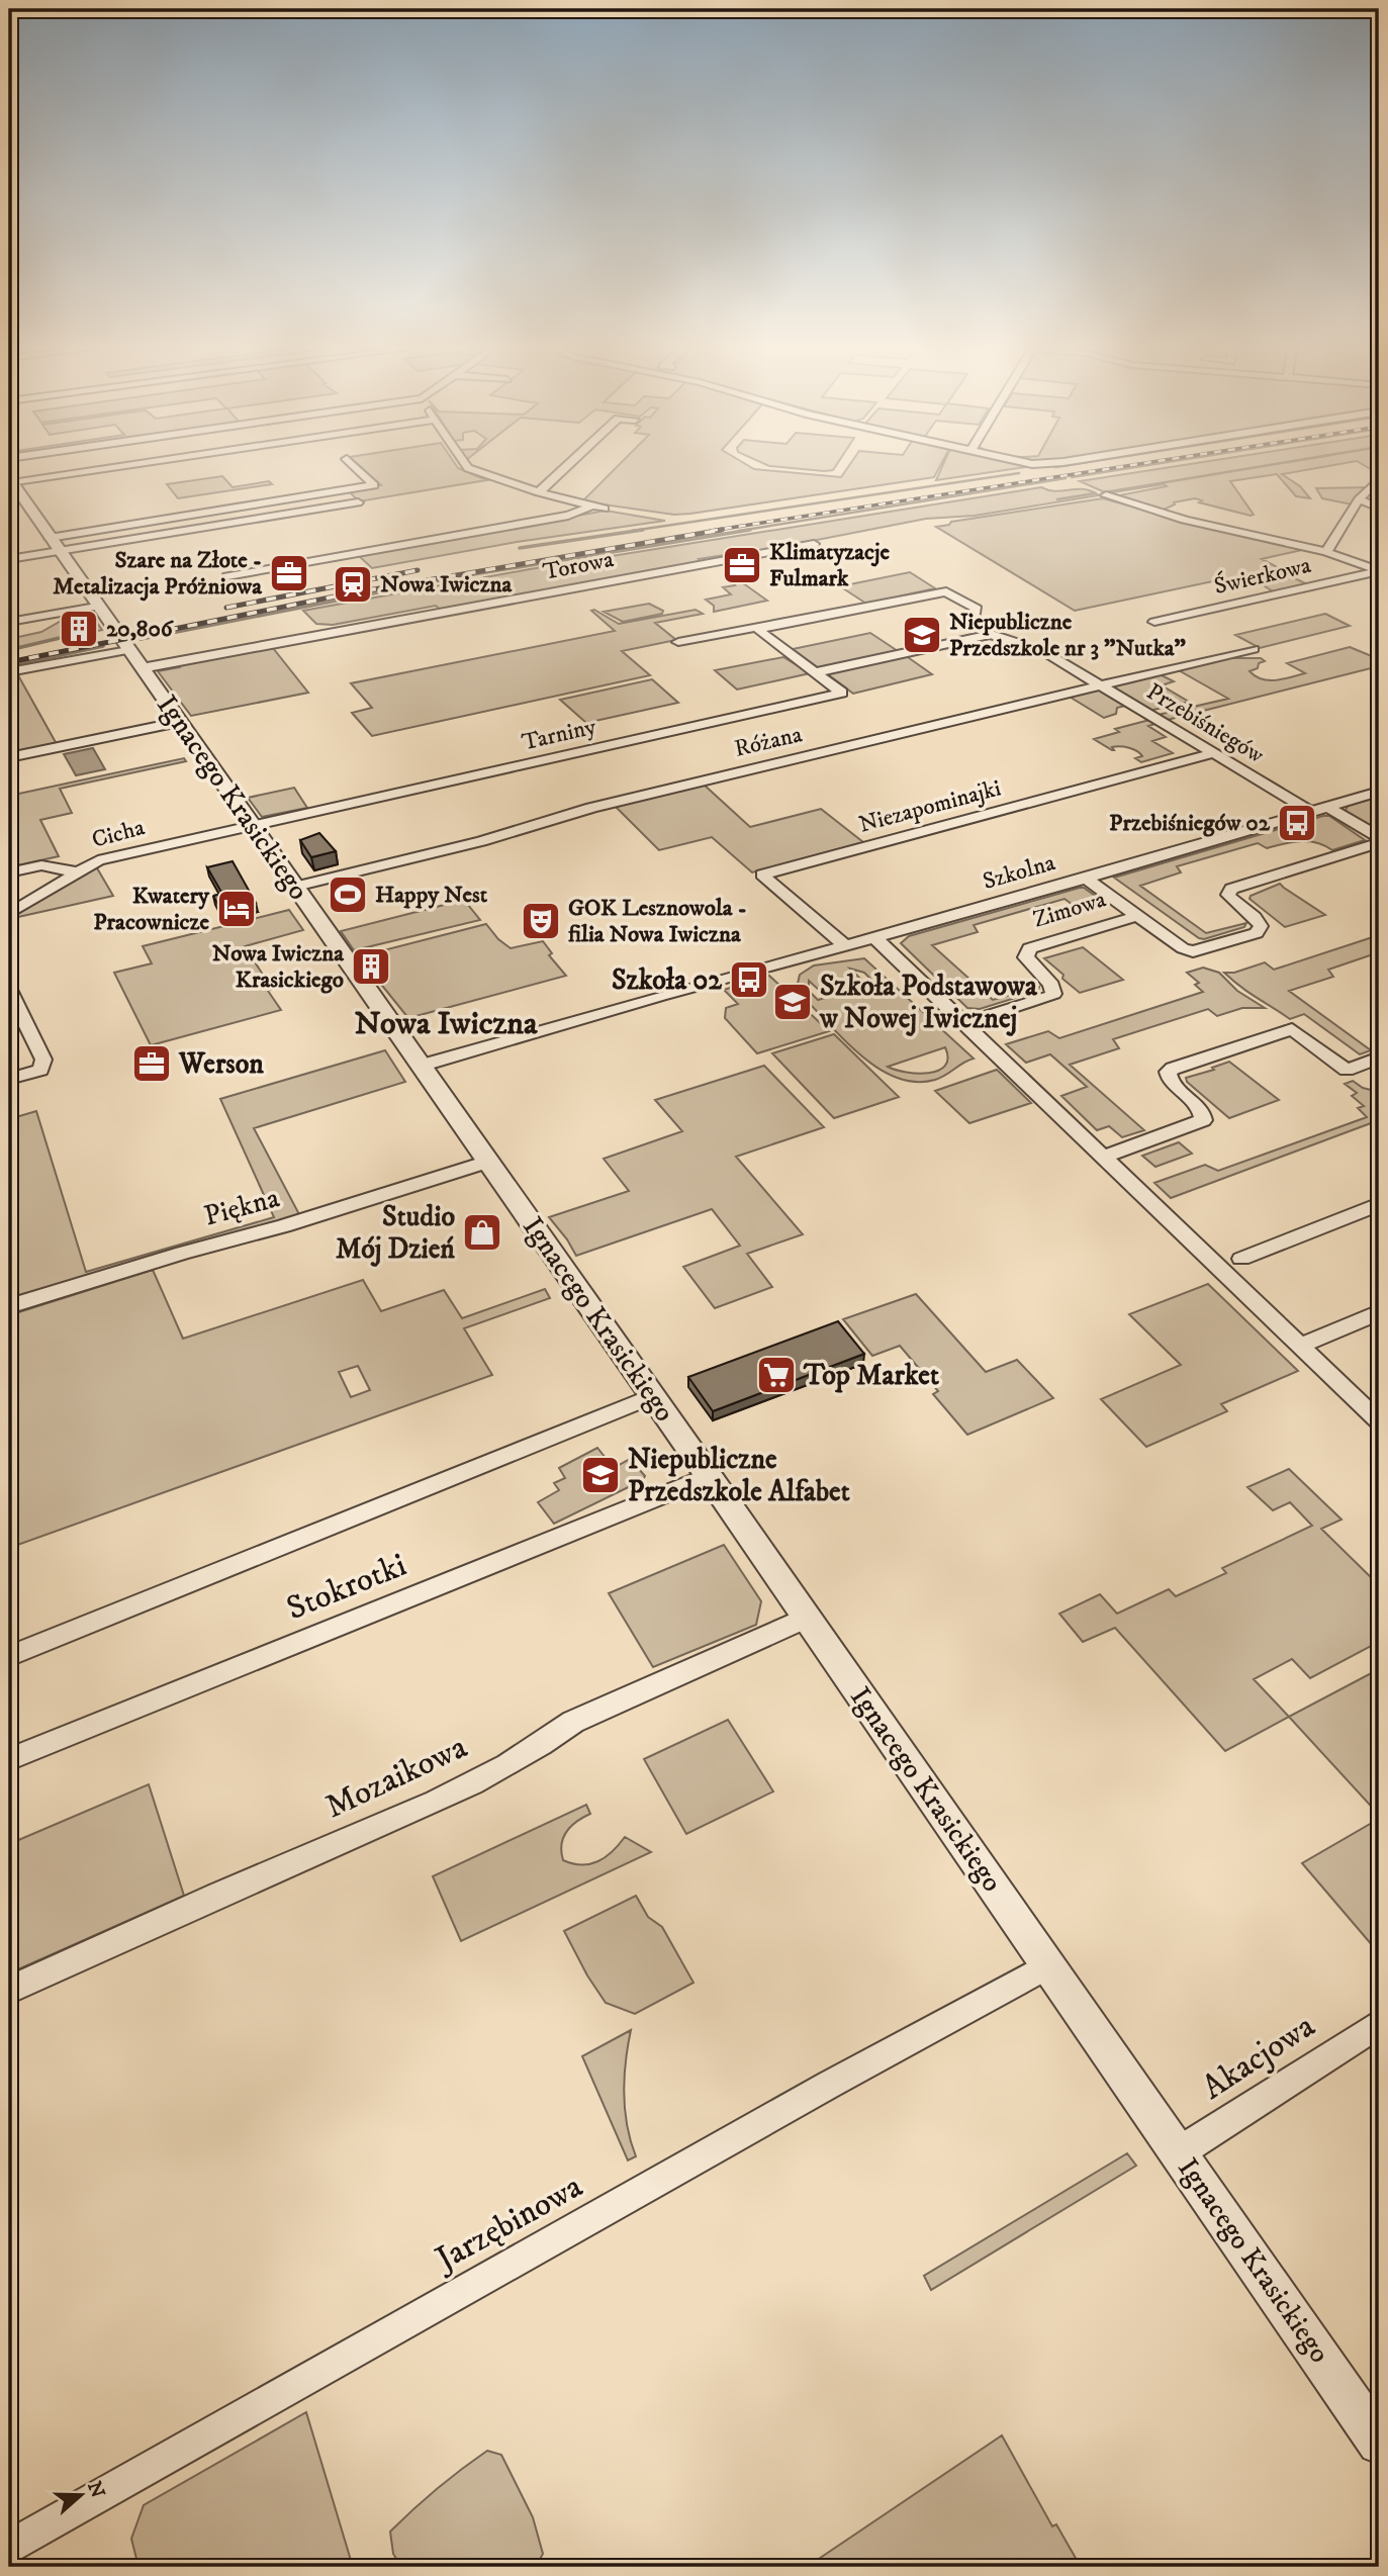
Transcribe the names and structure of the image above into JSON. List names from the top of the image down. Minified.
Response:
{"streets":{"street":["Torowa","Świerkowa","Przebiśniegów","Tarniny","Różana","Ignacego Krasickiego","Niezapominajki","Cicha","Szkolna","Zimowa","Piękna","Stokrotki","Mozaikowa","Akacjowa","Jarzębinowa"]},"crossings":[["Torowa","Ignacego Krasickiego"],["Przebiśniegów","Różana"],["Przebiśniegów","Niezapominajki"],["Przebiśniegów","Szkolna"],["Tarniny","Ignacego Krasickiego"],["Tarniny","Cicha"],["Różana","Ignacego Krasickiego"],["Ignacego Krasickiego","Cicha"],["Ignacego Krasickiego","Szkolna"],["Ignacego Krasickiego","Piękna"],["Ignacego Krasickiego","Stokrotki"],["Ignacego Krasickiego","Mozaikowa"],["Ignacego Krasickiego","Akacjowa"],["Ignacego Krasickiego","Jarzębinowa"],["Niezapominajki","Szkolna"]],"districts":["Nowa Iwiczna"],"places":{"office":["Klimatyzacje Fulmark","Szare na Złote - Metalizacja Próżniowa","Werson"],"station":["Nowa Iwiczna"],"building":["20,806","Nowa Iwiczna Krasickiego"],"school or university":["Niepubliczne Przedszkole nr 3 \"Nutka\"","Szkoła Podstawowa w Nowej Iwicznej","Niepubliczne Przedszkole Alfabet"],"bus stop":["Przebiśniegów 02","Szkoła 02"],"sports":["Happy Nest"],"hotel":["Kwatery Pracownicze"],"theatre":["GOK Lesznowola - filia Nowa Iwiczna"],"shop":["Studio Mój Dzień"],"supermarket":["Top Market"]},"north":"right"}
